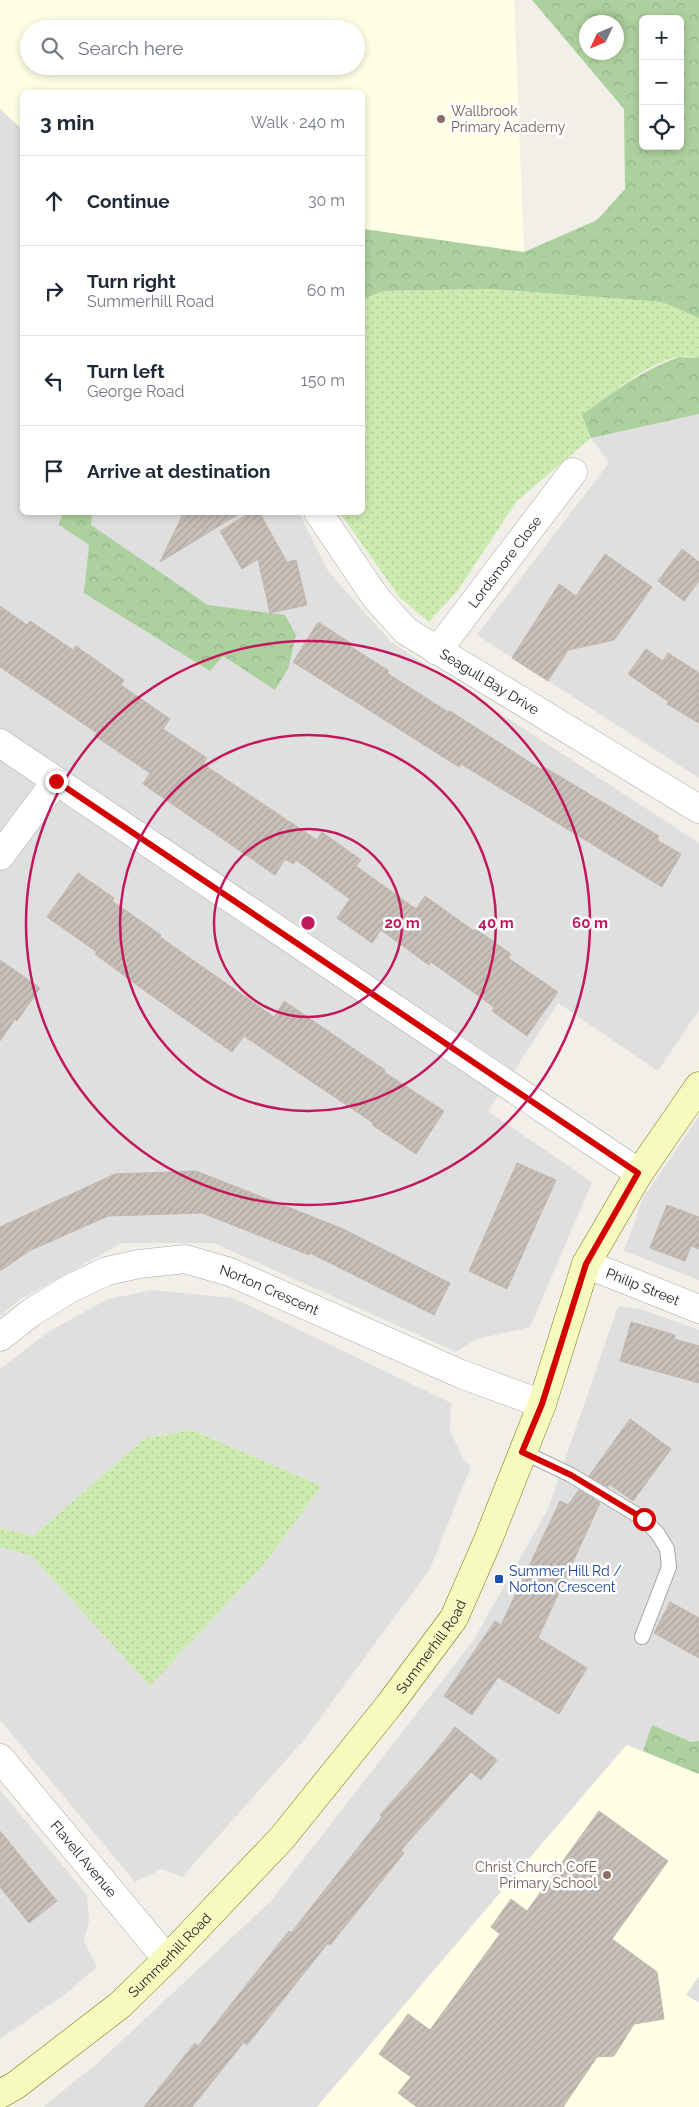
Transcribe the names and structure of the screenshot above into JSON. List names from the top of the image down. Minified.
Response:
{"streets":{"main road":["Summerhill Road"],"street":["Lordsmore Close","Seagull Bay Drive","Philip Street","Norton Crescent","Flavell Avenue"]},"crossings":[["Lordsmore Close","Seagull Bay Drive"],["Philip Street","Summerhill Road"],["Norton Crescent","Summerhill Road"],["Summerhill Road","Flavell Avenue"]],"places":{"other":["Wallbrook Primary Academy","Christ Church CofE Primary School"],"transit":["Summer Hill Rd / Norton Crescent"]},"north":"bottom left","page":{"map_buttons":["+","−"],"search":"Search here","heading":["3 min","Walk · 240 m"],"list":[["Continue","30 m"],["Turn right","Summerhill Road","60 m"],["Turn left","George Road","150 m"],"Arrive at destination"]},"rings":["20 m","40 m","60 m"]}
